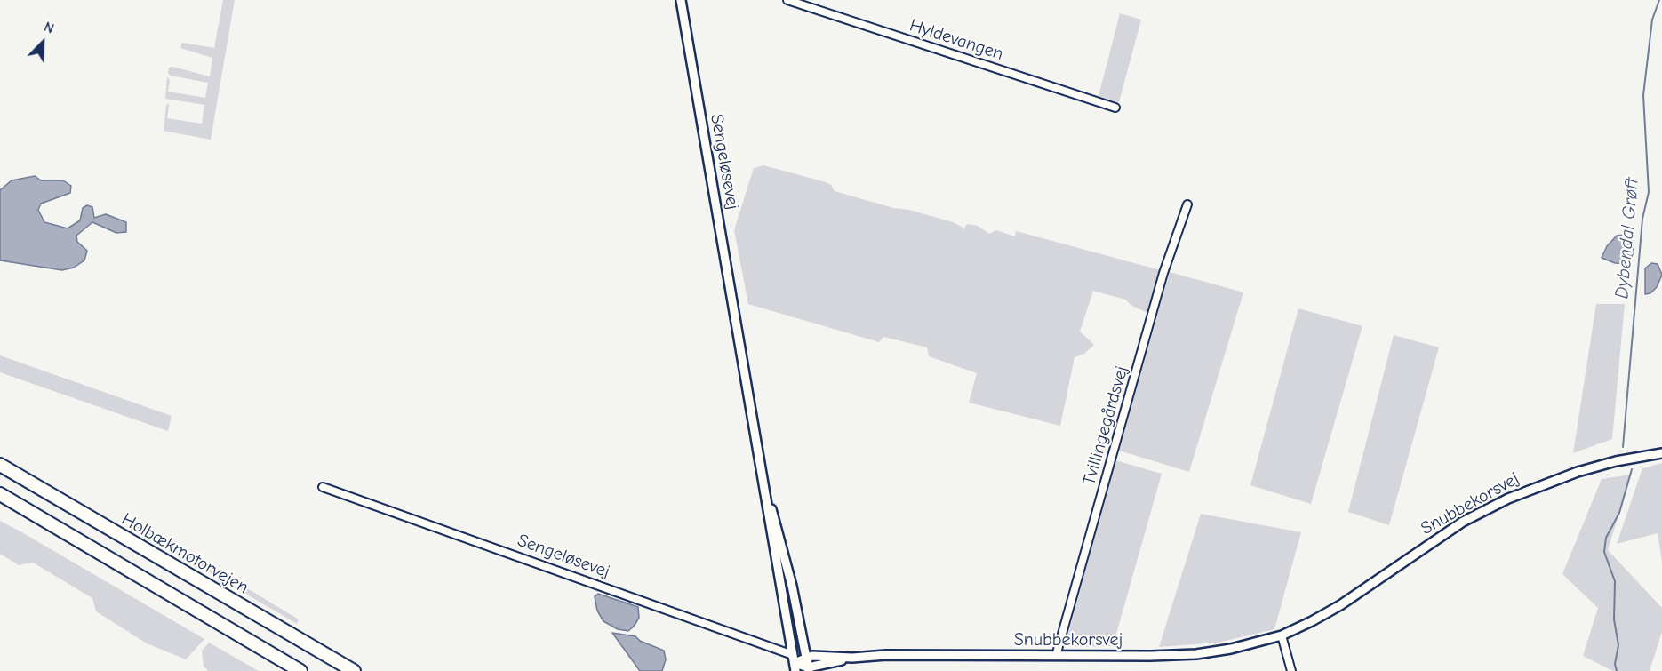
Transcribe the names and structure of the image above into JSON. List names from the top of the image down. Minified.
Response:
{"streets":{"highway":["Holbækmotorvejen"],"street":["Hyldevangen","Sengeløsevej","Tvillingegårdsvej","Snubbekorsvej"]},"crossings":[["Sengeløsevej","Snubbekorsvej"],["Tvillingegårdsvej","Snubbekorsvej"]],"water":["Dybendal Grøft"],"north":"top right"}
